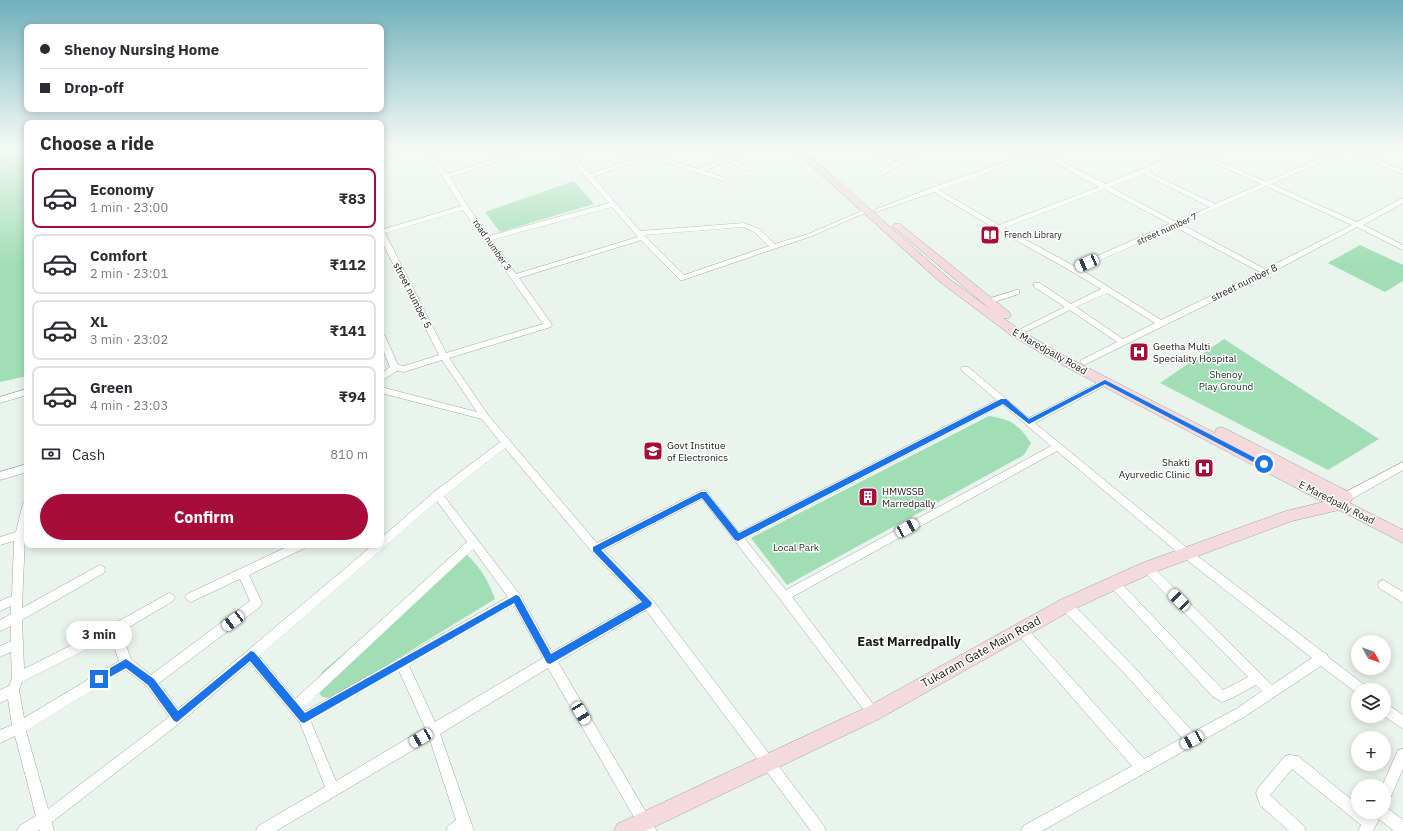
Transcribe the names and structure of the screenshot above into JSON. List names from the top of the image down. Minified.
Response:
{"streets":{"main road":["E Maredpally Road","Tukaram Gate Main Road"],"street":["street number 7","road number 3","street number 8","street number 5"]},"crossings":[["road number 3","street number 5"],["street number 8","E Maredpally Road"],["street number 5","Tukaram Gate Main Road"],["E Maredpally Road","Tukaram Gate Main Road"]],"districts":["East Marredpally"],"parks":["Shenoy Play Ground","Local Park"],"places":{"library":["French Library"],"hospital":["Geetha Multi Speciality Hospital","Shakti Ayurvedic Clinic"],"school or university":["Govt Institue of Electronics"],"building":["HMWSSB Marredpally"]},"north":"bottom right","page":{"banner":["Shenoy Nursing Home","Drop-off"],"heading":"Choose a ride","list":[{"name":"Economy","note":"1 min · 23:00","value":"₹83"},{"name":"Comfort","note":"2 min · 23:01","value":"₹112"},{"name":"XL","note":"3 min · 23:02","value":"₹141"},{"name":"Green","note":"4 min · 23:03","value":"₹94"}],"pay":["Cash","810 m"],"buttons":"Confirm","bubble":"3 min","map_buttons":["+","−"]}}
